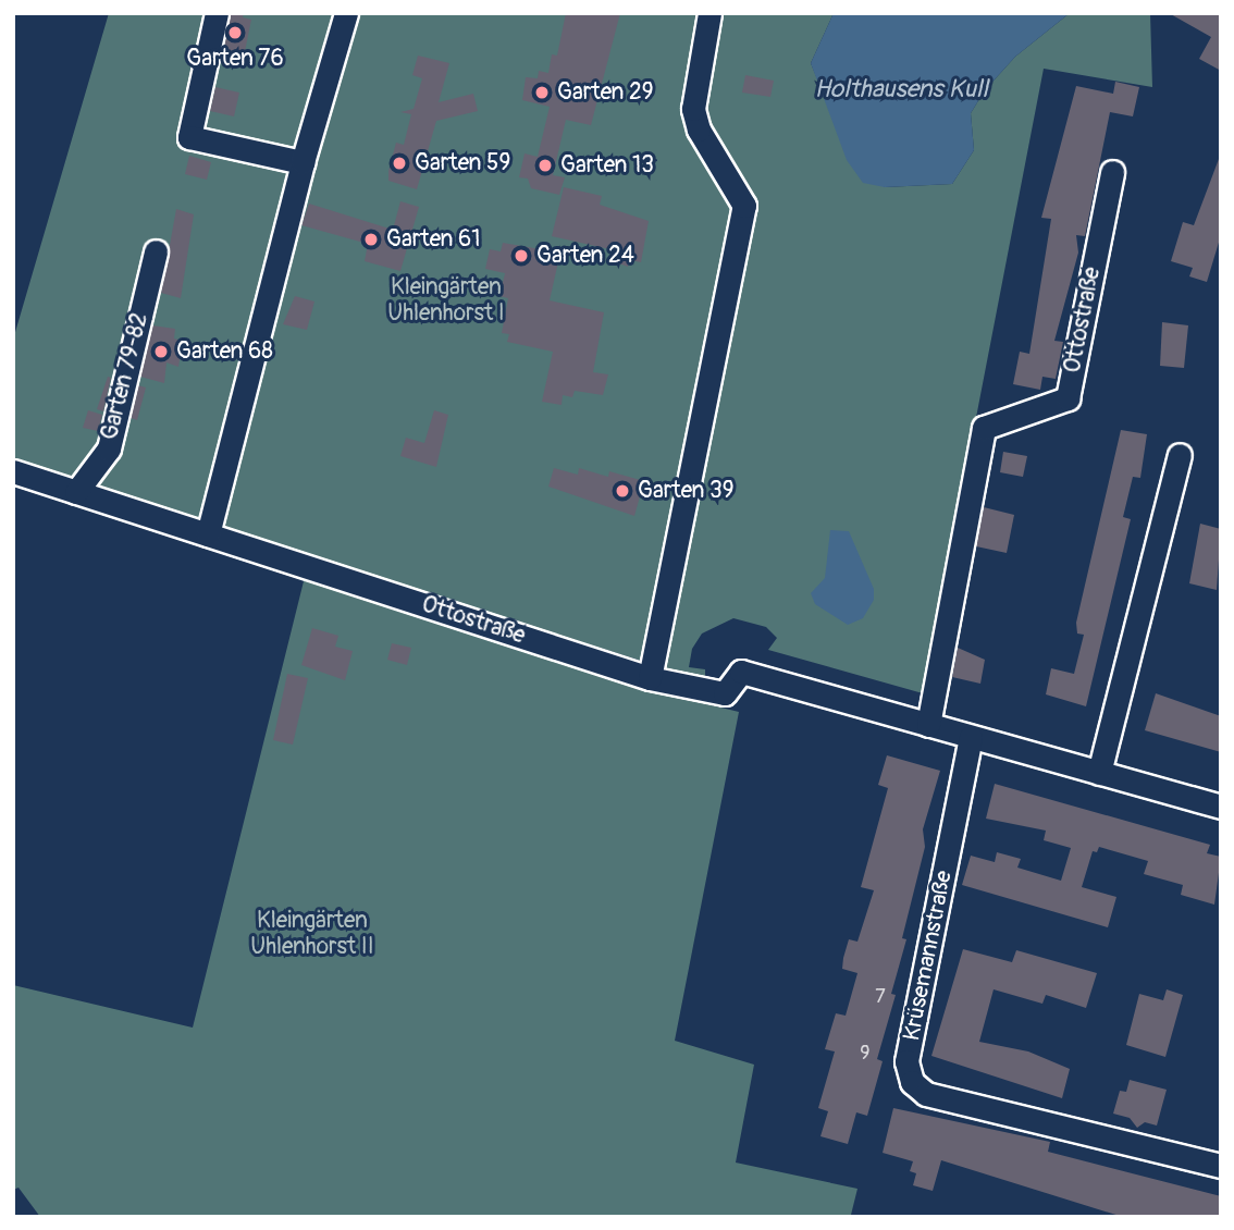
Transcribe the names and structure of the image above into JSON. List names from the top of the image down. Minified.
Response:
{"streets":{"street":["Ottostraße","Garten 79-82","Krüsemannstraße"]},"crossings":[["Ottostraße","Garten 79-82"],["Ottostraße","Krüsemannstraße"]],"water":["Holthausens Kull"],"parks":["Kleingärten Uhlenhorst I","Kleingärten Uhlenhorst II"],"places":["Garten 76","Garten 29","Garten 59","Garten 13","Garten 61","Garten 24","Garten 68","Garten 39"],"house_numbers":["7","9"]}
